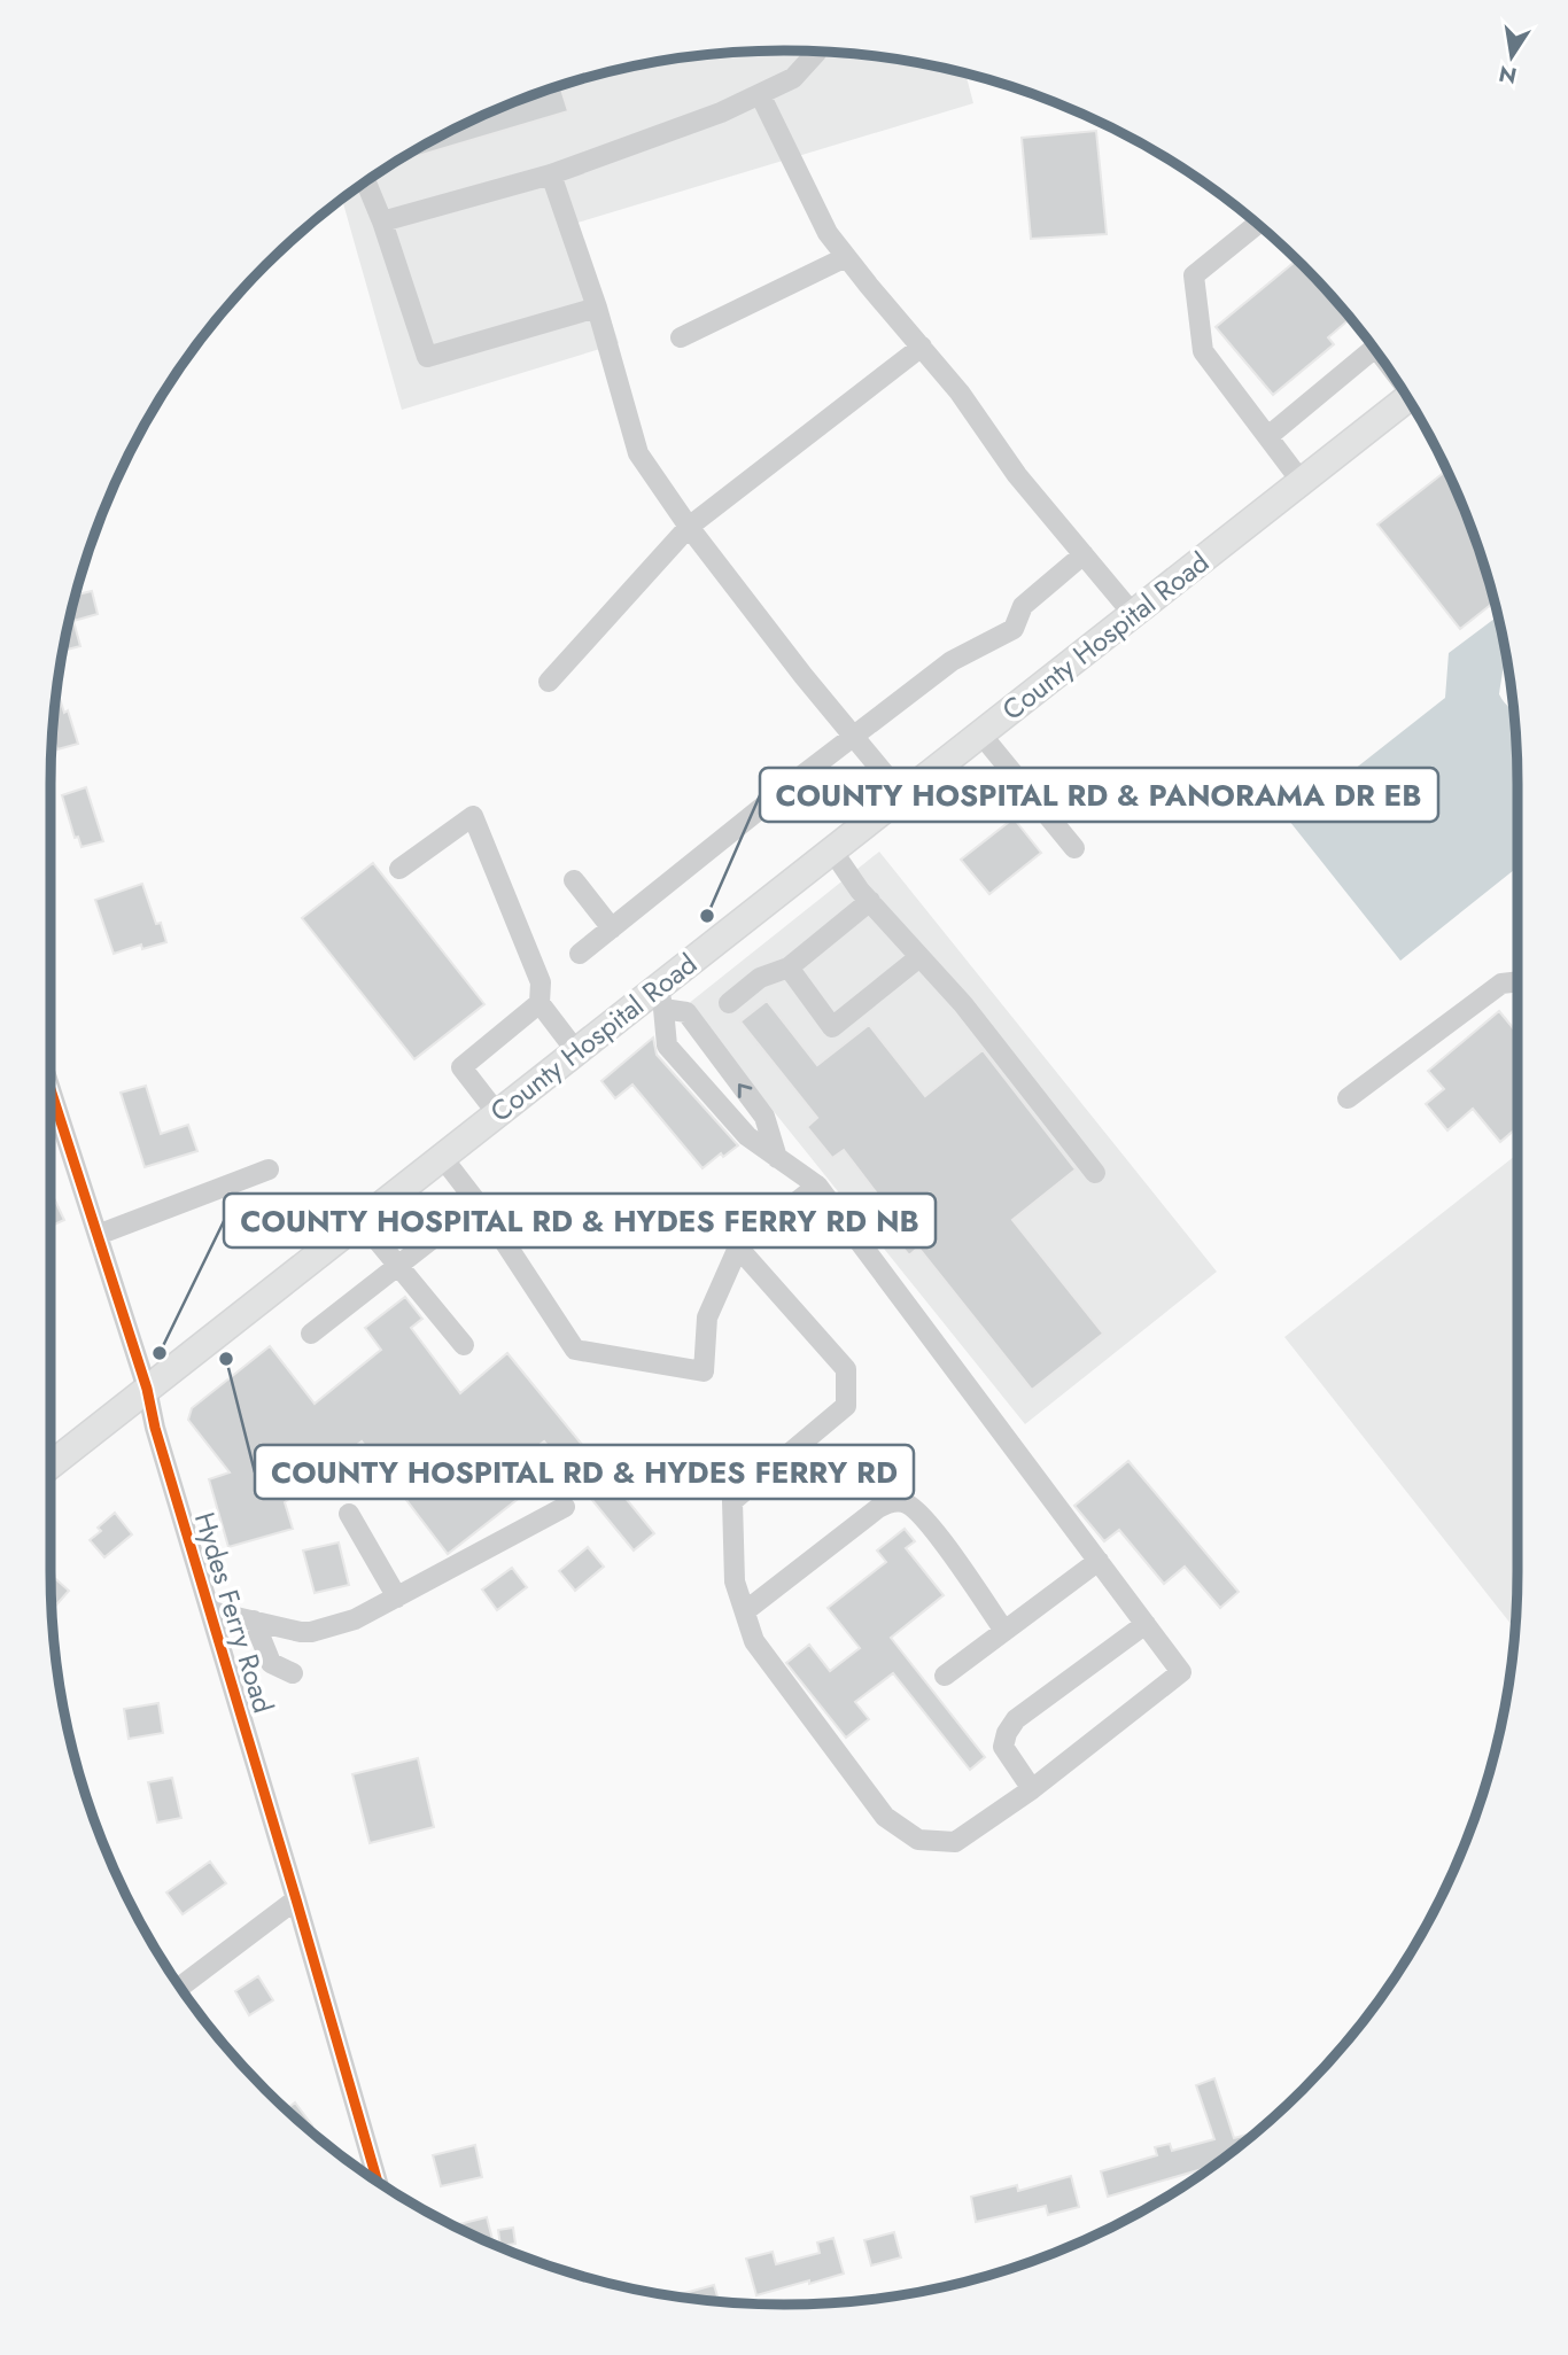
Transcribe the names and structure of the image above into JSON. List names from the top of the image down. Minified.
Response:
{"streets":{"main road":["County Hospital Road"],"street":["Hydes Ferry Road"]},"crossings":[["County Hospital Road","Hydes Ferry Road"]],"places":["COUNTY HOSPITAL RD & PANORAMA DR EB","COUNTY HOSPITAL RD & HYDES FERRY RD NB","COUNTY HOSPITAL RD & HYDES FERRY RD"],"north":"bottom"}
